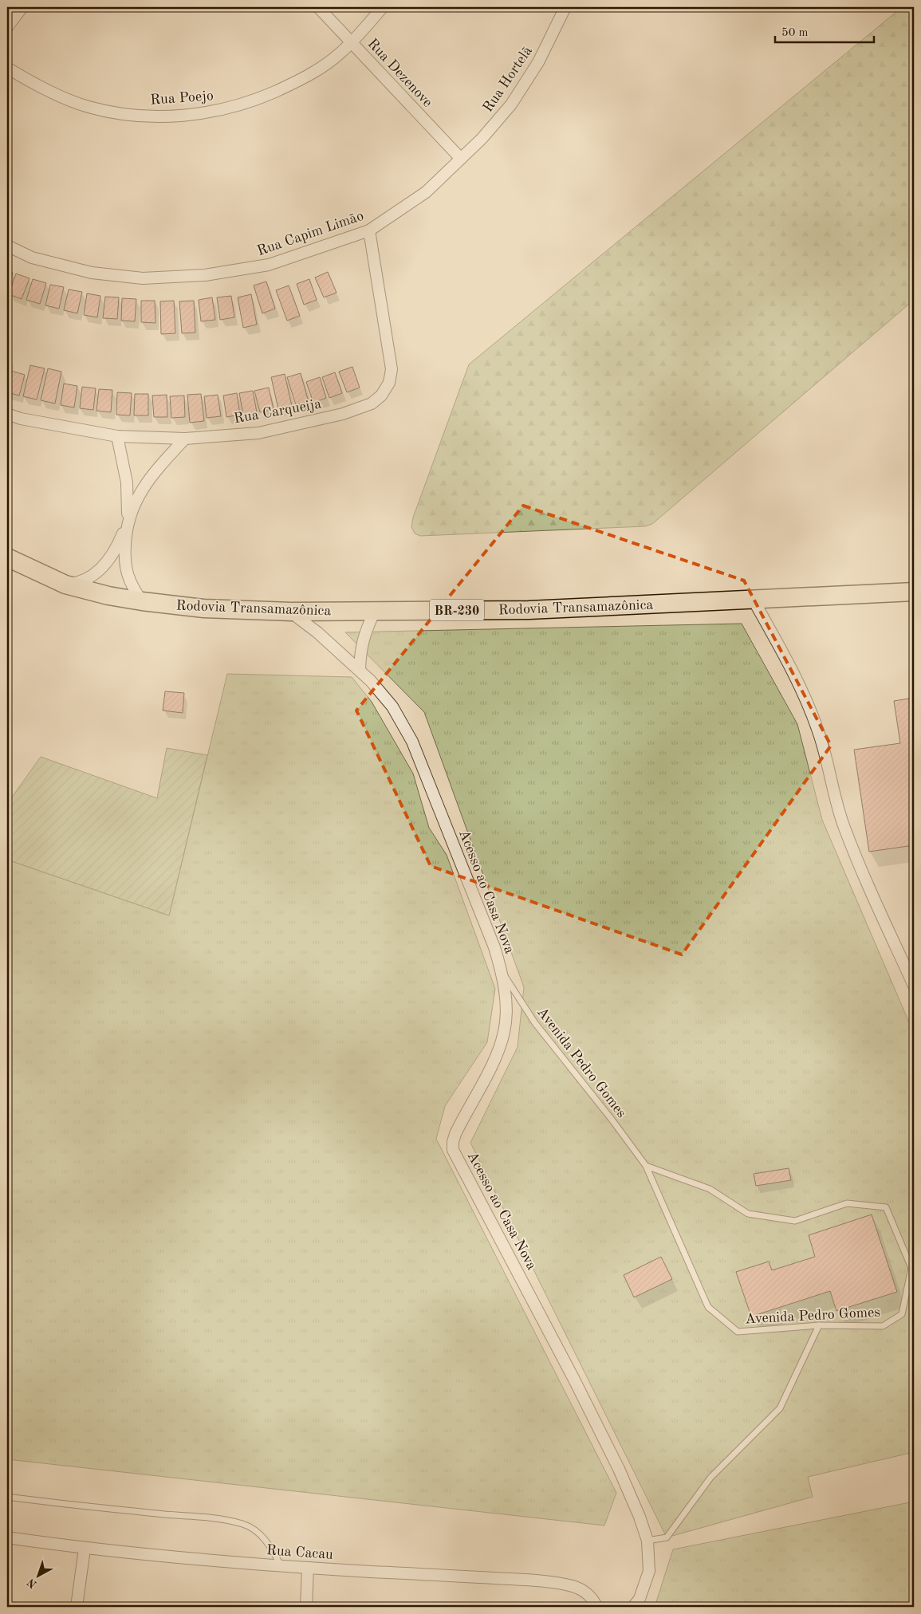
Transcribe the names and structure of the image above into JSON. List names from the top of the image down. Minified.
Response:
{"streets":{"highway":["Rodovia Transamazônica","BR-230"],"street":["Rua Dezenove","Rua Hortelã","Rua Poejo","Rua Capim Limão","Rua Carqueija","Acesso ao Casa Nova","Rua Cacau"],"lane":["Avenida Pedro Gomes"]},"crossings":[["Rua Dezenove","Rua Hortelã"],["Rua Dezenove","Rua Poejo"],["Rua Dezenove","Rua Capim Limão"],["Rua Hortelã","Rua Capim Limão"],["Rua Capim Limão","Rua Carqueija"],["Rodovia Transamazônica","Acesso ao Casa Nova"],["Acesso ao Casa Nova","Avenida Pedro Gomes"]],"scale_bar":"50 m","north":"bottom left"}
